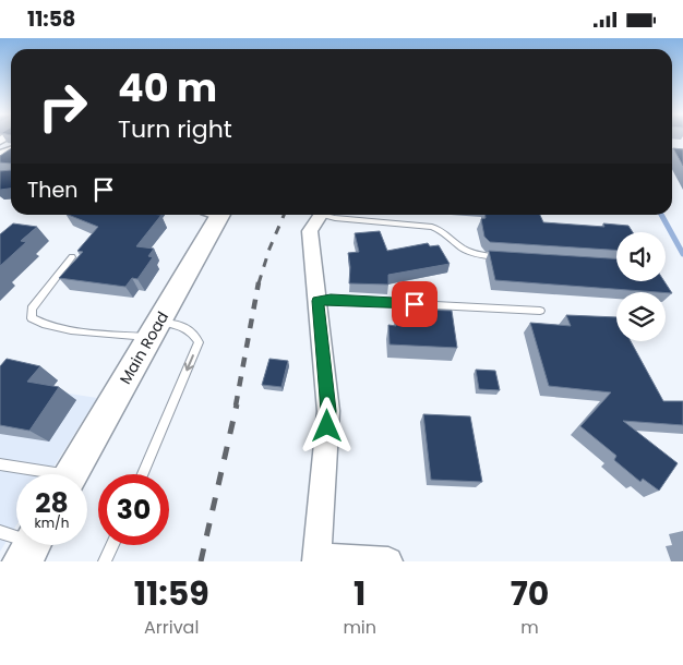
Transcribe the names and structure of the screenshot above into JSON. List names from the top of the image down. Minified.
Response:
{"streets":{"main road":["Main Road"]},"page":{"status":"11:58","turn":["40 m","Turn right"],"then":"Then","speed":"28 km/h","limit":"30","eta":["11:59","Arrival","1","min","70","m"]}}
